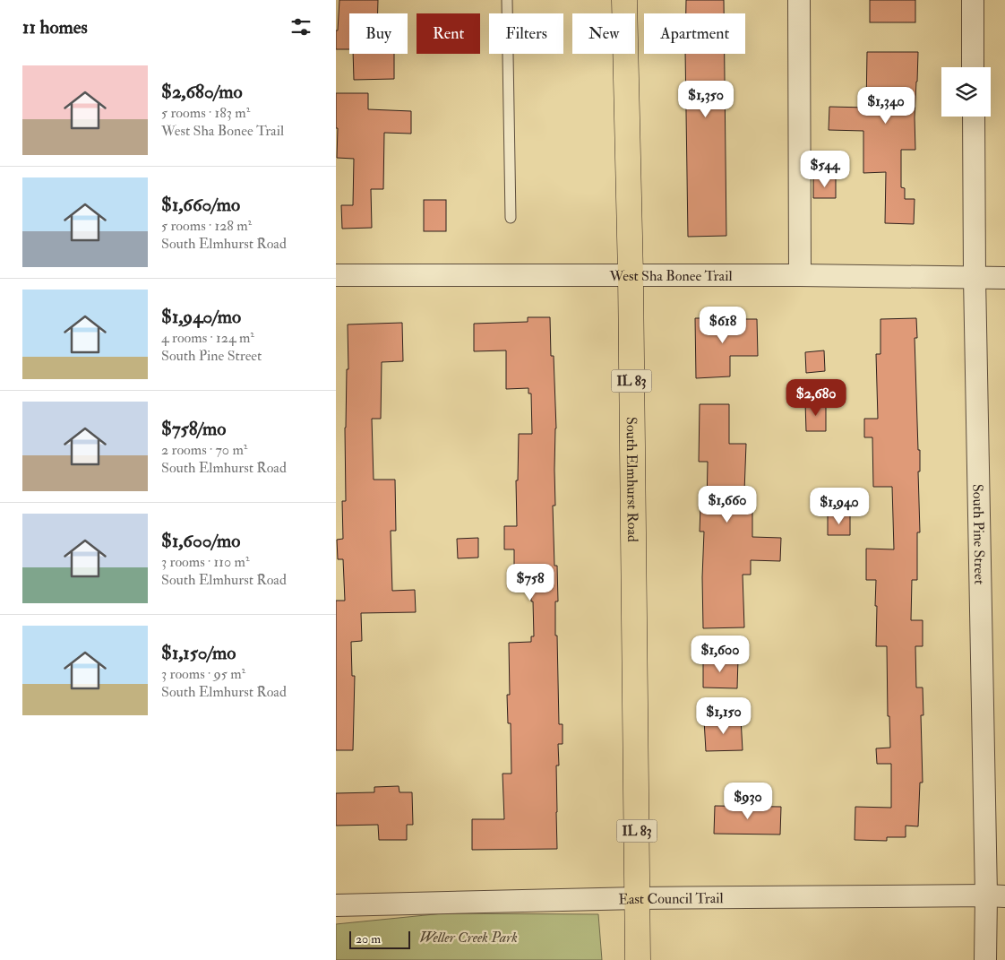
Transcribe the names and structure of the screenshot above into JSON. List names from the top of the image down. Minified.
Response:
{"streets":{"main road":["IL 83","South Elmhurst Road"],"street":["West Sha Bonee Trail","South Pine Street","East Council Trail"]},"crossings":[["West Sha Bonee Trail","South Elmhurst Road"],["West Sha Bonee Trail","South Pine Street"],["South Elmhurst Road","East Council Trail"],["South Pine Street","East Council Trail"]],"parks":["Weller Creek Park"],"scale_bar":"20 m","page":{"heading":"11 homes","chip":["Buy","Rent","Filters","New","Apartment"],"list":[{"name":"$2,680/mo","note":"5 rooms · 183 m² · West Sha Bonee Trail"},{"name":"$1,660/mo","note":"5 rooms · 128 m² · South Elmhurst Road"},{"name":"$1,940/mo","note":"4 rooms · 124 m² · South Pine Street"},{"name":"$758/mo","note":"2 rooms · 70 m² · South Elmhurst Road"},{"name":"$1,600/mo","note":"3 rooms · 110 m² · South Elmhurst Road"},{"name":"$1,150/mo","note":"3 rooms · 95 m² · South Elmhurst Road"}],"price":["$1,350","$1,340","$544","$618","$2,680","$1,660","$1,940","$758","$1,600","$1,150","$930"],"scale":"20 m"}}
